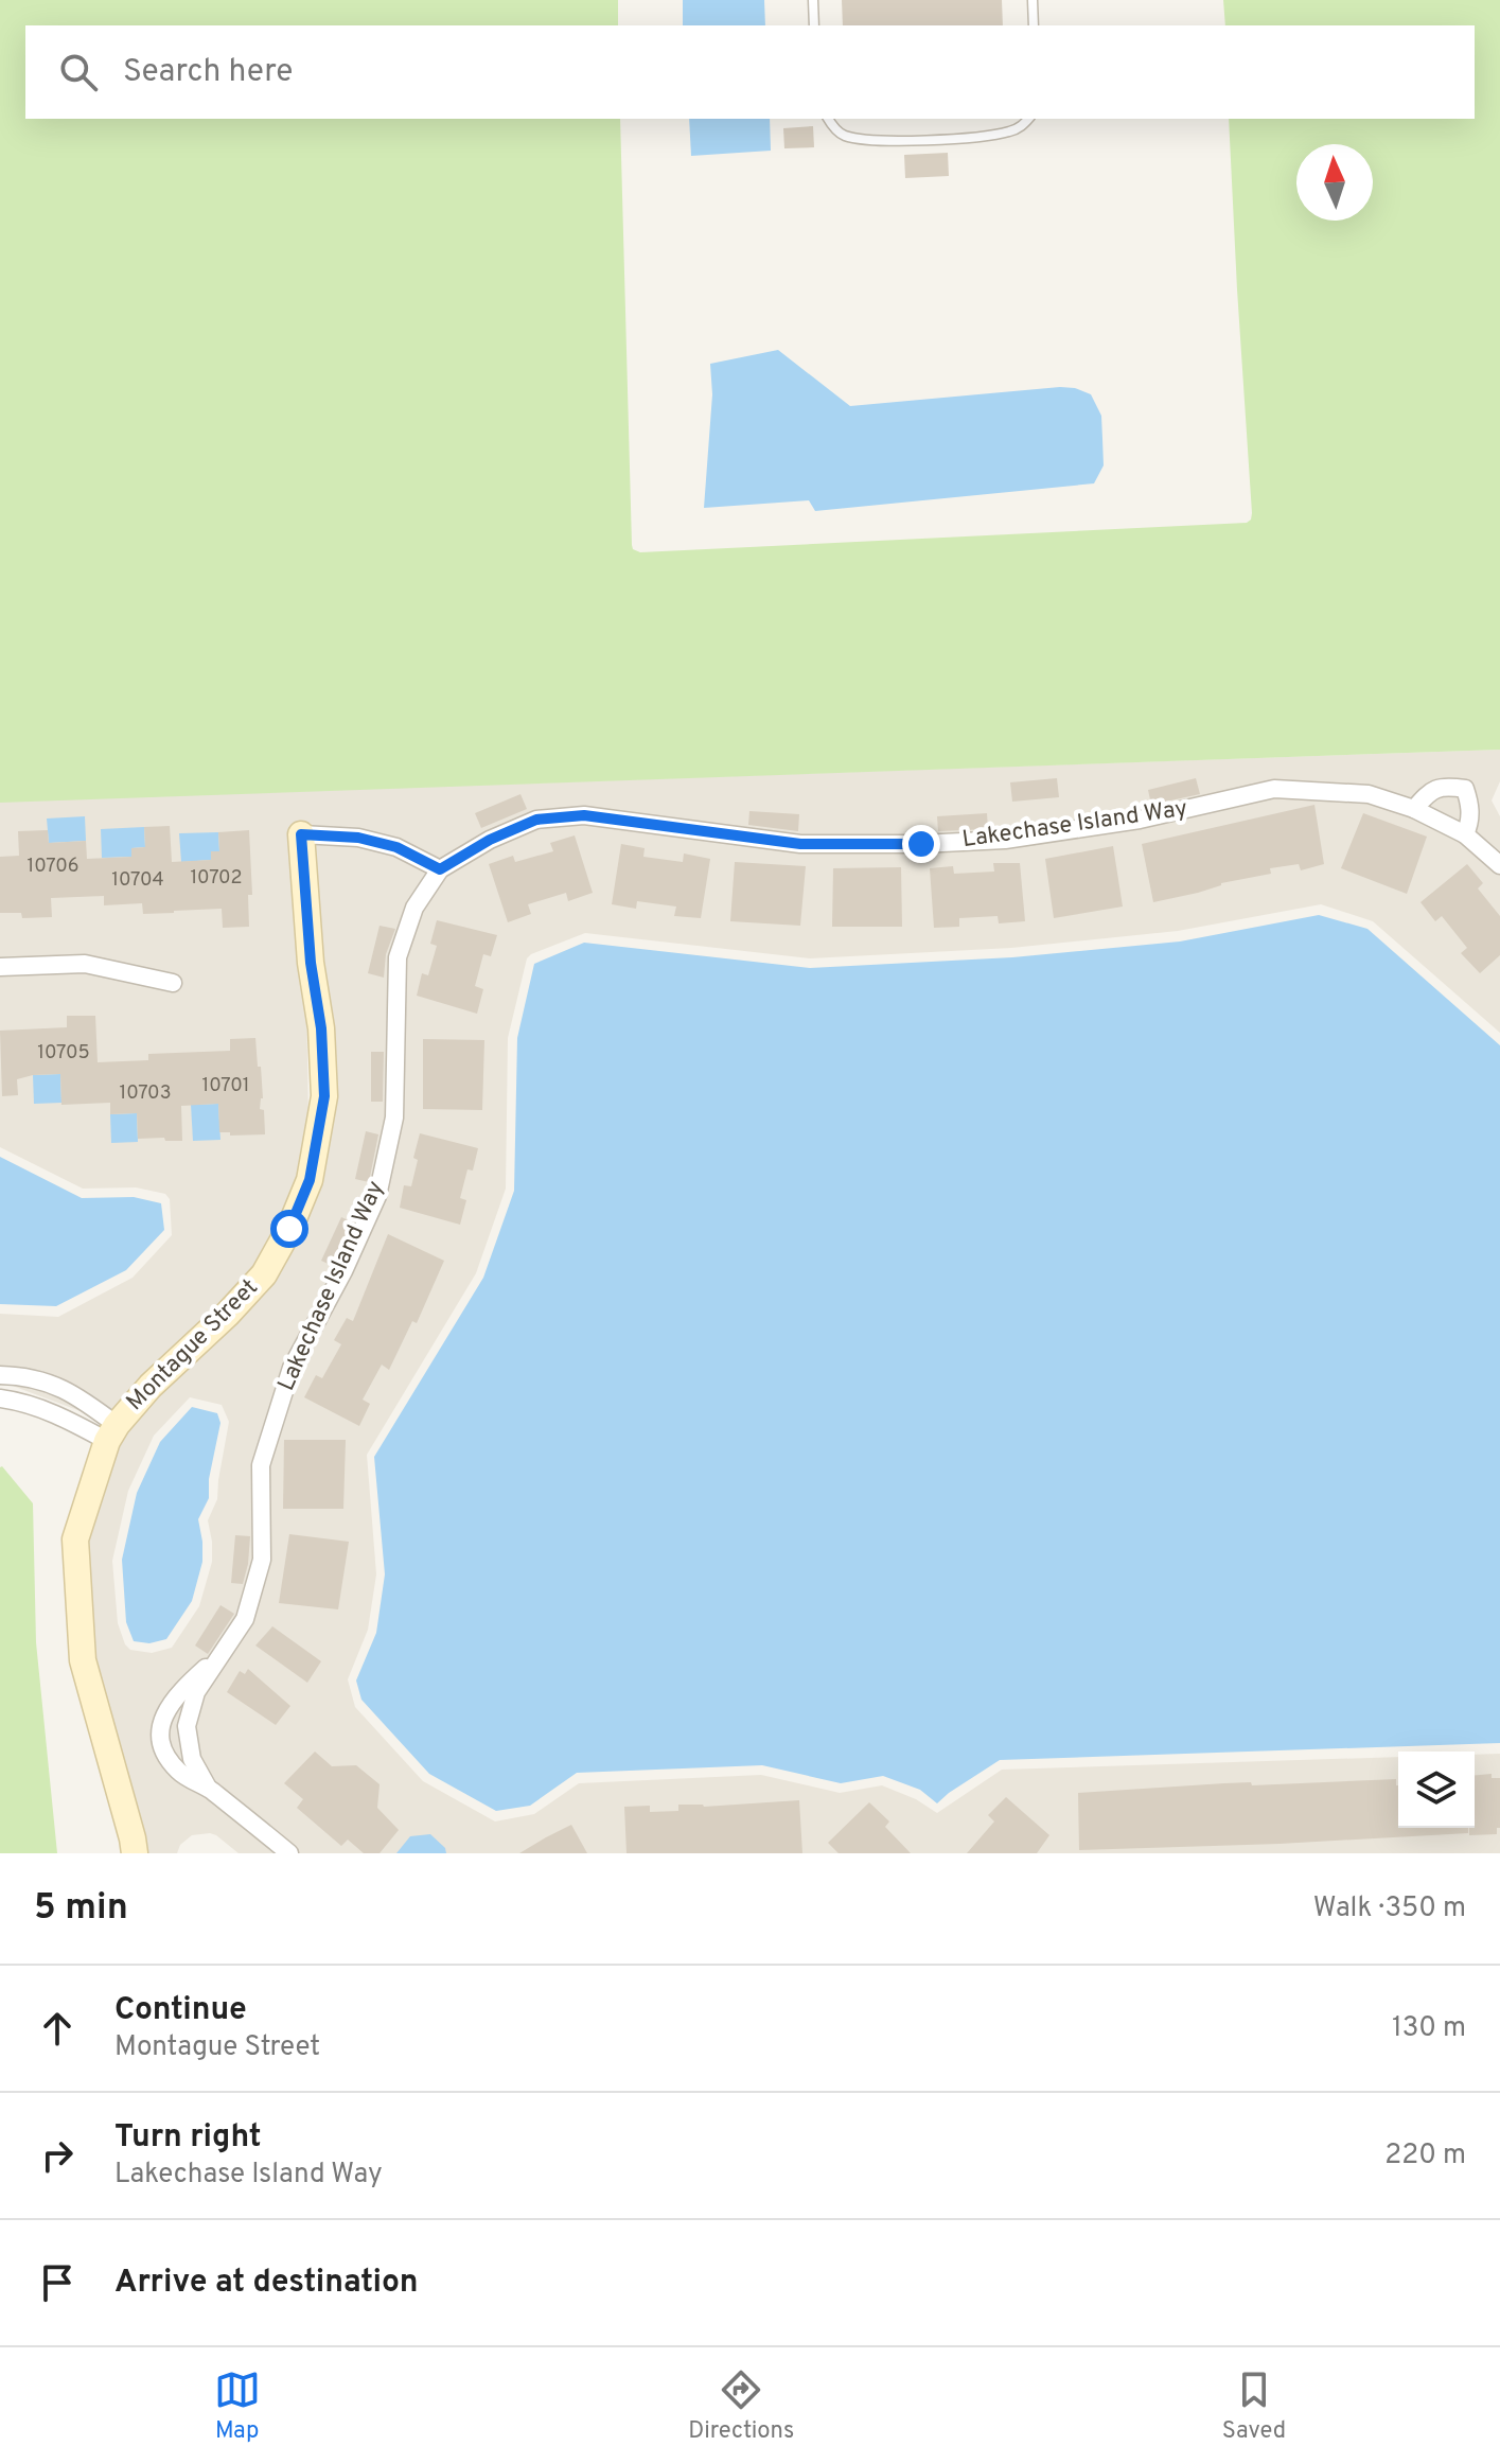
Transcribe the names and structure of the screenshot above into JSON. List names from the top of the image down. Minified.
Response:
{"streets":{"street":["Lakechase Island Way","Montague Street"]},"house_numbers":["10706","10702","10704","10705","10701","10703"],"north":"top","page":{"search":"Search here","heading":["5 min","Walk · 350 m"],"list":[["Continue","Montague Street","130 m"],["Turn right","Lakechase Island Way","220 m"],"Arrive at destination"],"nav":["Map","Directions","Saved"]}}
